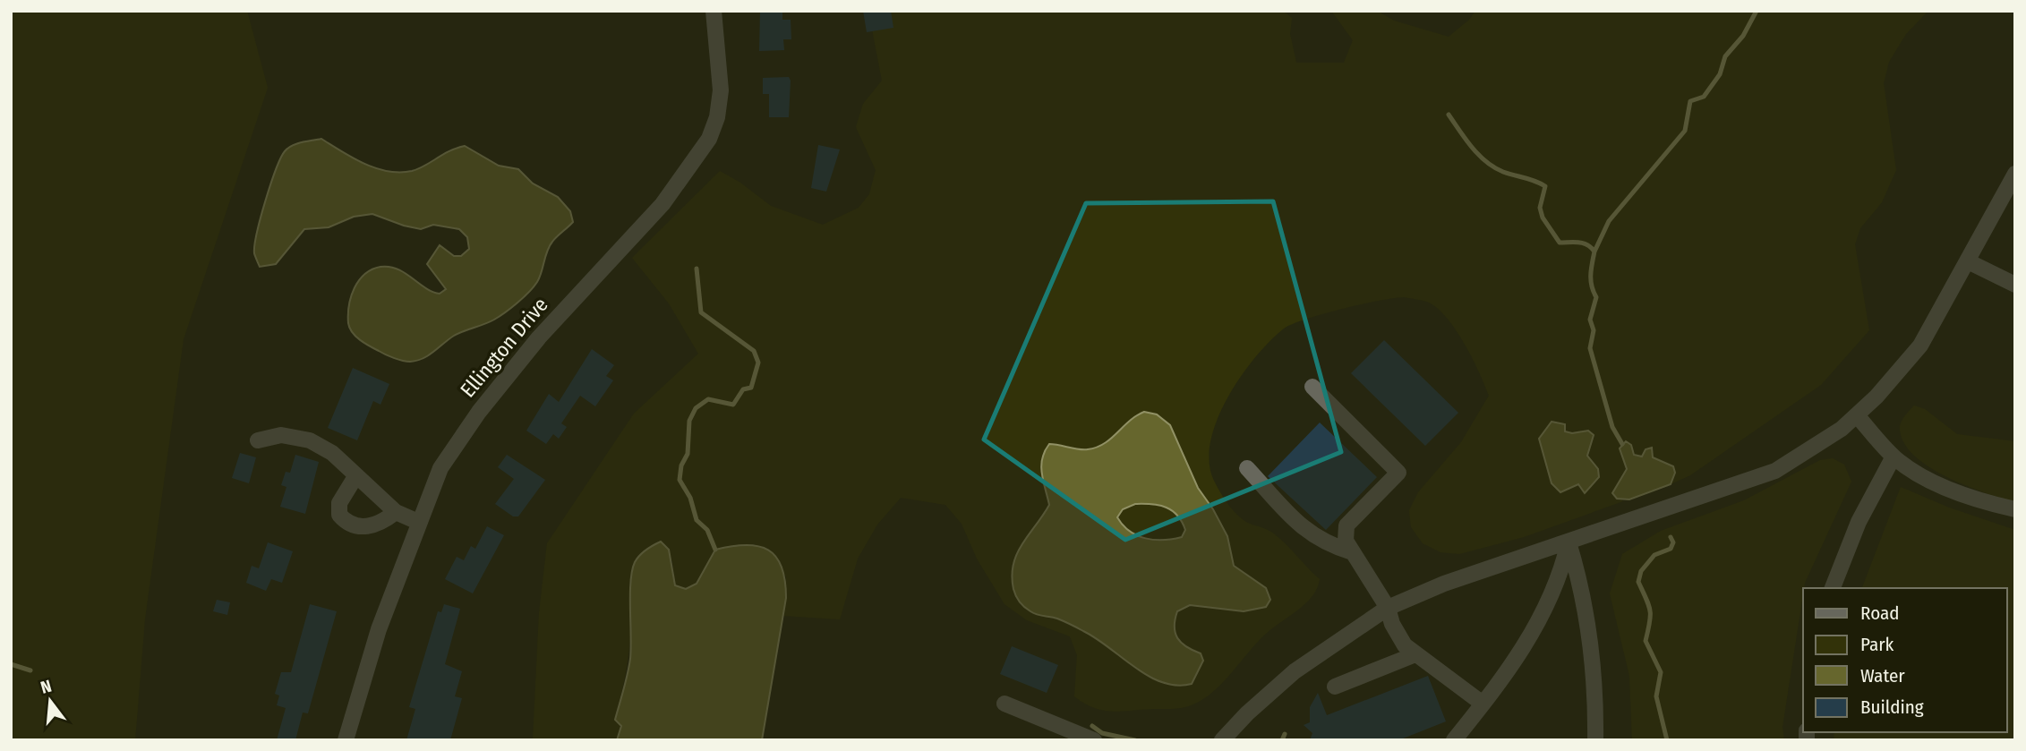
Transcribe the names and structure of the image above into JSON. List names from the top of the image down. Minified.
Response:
{"streets":{"street":["Ellington Drive"]},"legend":["Road","Park","Water","Building"],"north":"top"}
